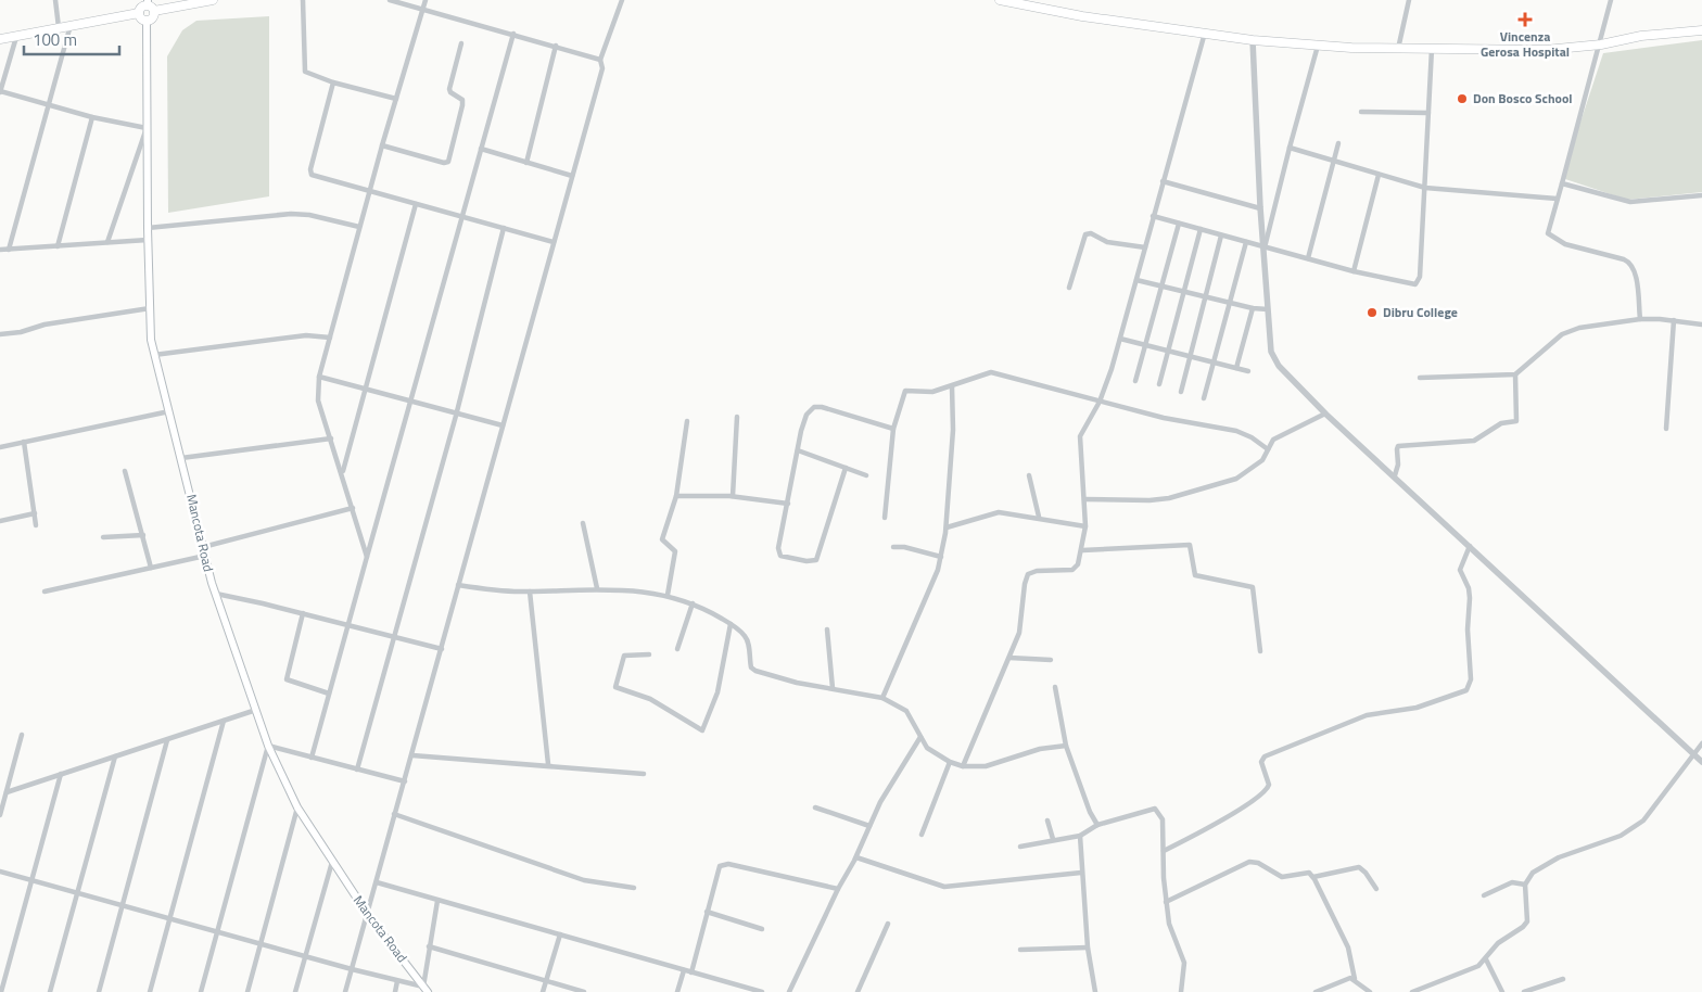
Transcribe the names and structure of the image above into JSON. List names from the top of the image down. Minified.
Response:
{"streets":{"main road":["Mancota Road"]},"places":{"health":["Vincenza Gerosa Hospital"],"other":["Don Bosco School","Dibru College"]},"scale_bar":"100 m"}
